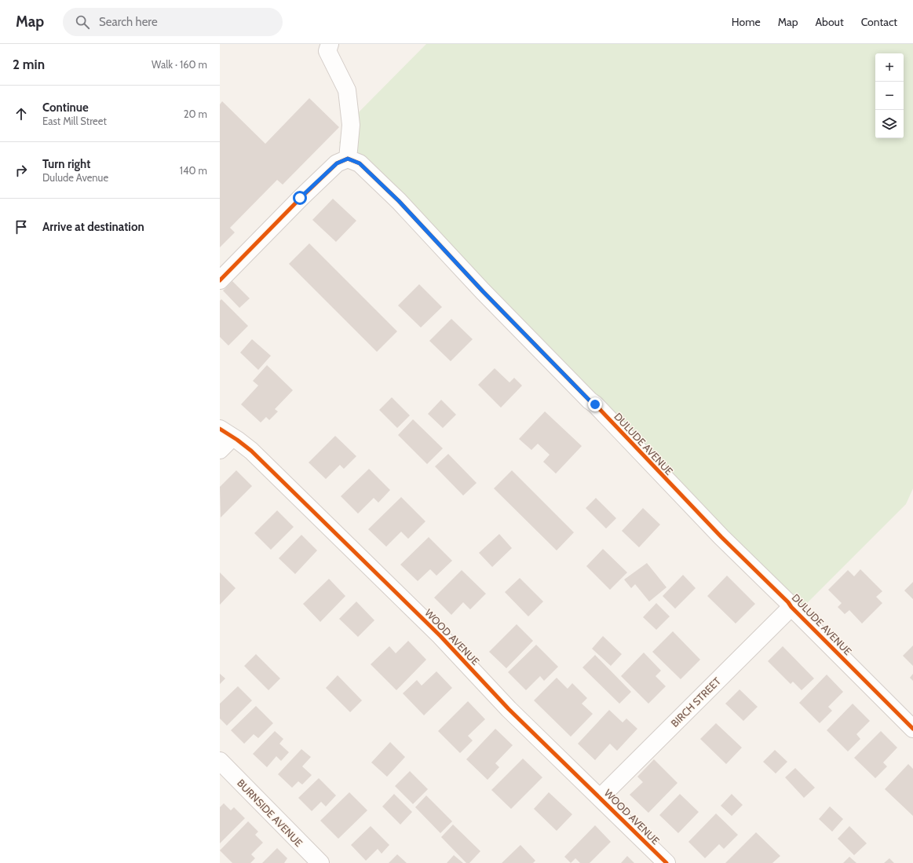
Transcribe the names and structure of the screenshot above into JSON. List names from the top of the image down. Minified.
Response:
{"streets":{"street":["DULUDE AVENUE","WOOD AVENUE","BIRCH STREET","BURNSIDE AVENUE"]},"crossings":[["DULUDE AVENUE","BIRCH STREET"],["WOOD AVENUE","BIRCH STREET"]],"page":{"header":"Map","search":"Search here","nav":["Home","Map","About","Contact"],"heading":["2 min","Walk · 160 m"],"map_buttons":["+","−"],"list":[["Continue","East Mill Street","20 m"],["Turn right","Dulude Avenue","140 m"],"Arrive at destination"]}}
